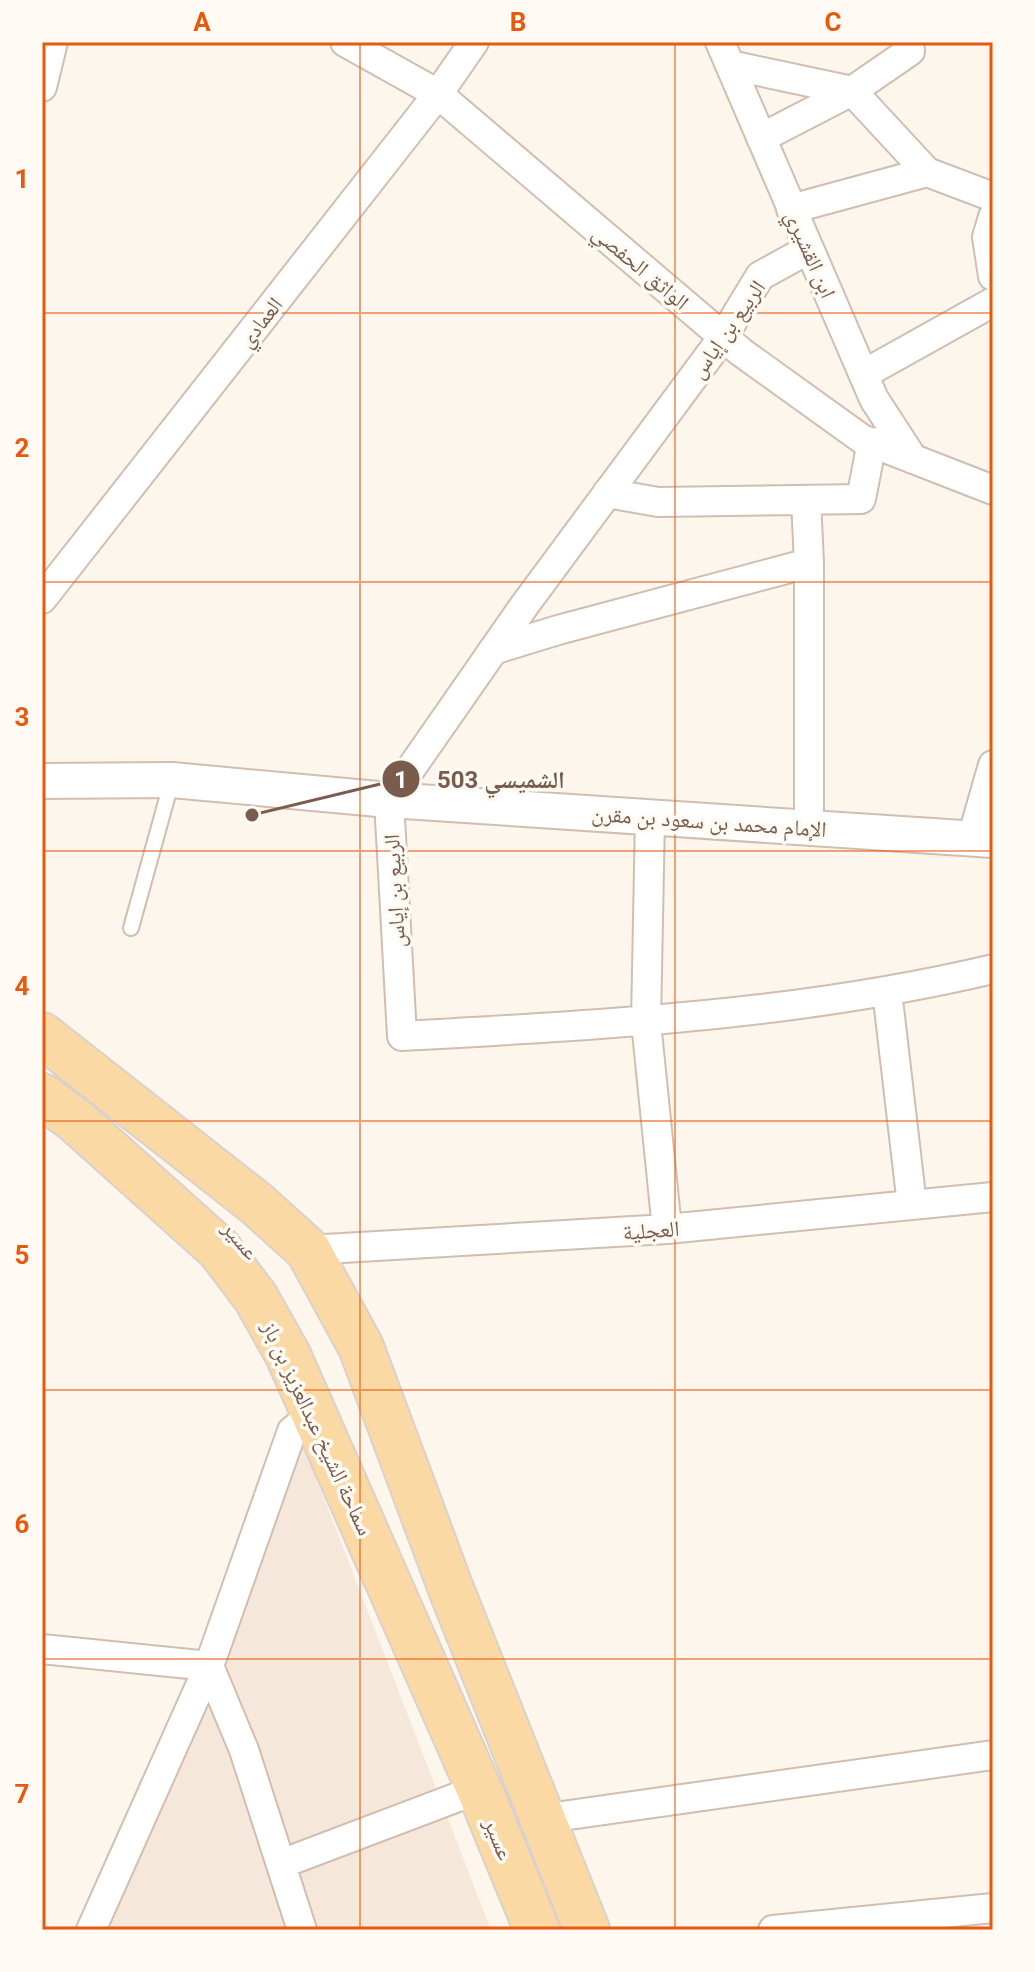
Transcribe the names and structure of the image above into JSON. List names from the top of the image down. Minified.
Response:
{"streets":{"main road":["عسير","سماحة الشيخ عبدالعزيز بن باز"],"street":["ابن القشيري","الواثق الحفصي","العمادي","الربيع بن إياس","الإمام محمد بن سعود بن مقرن","العجلية"]},"crossings":[["ابن القشيري","الواثق الحفصي"],["ابن القشيري","الربيع بن إياس"],["الواثق الحفصي","العمادي"],["الواثق الحفصي","الربيع بن إياس"],["الربيع بن إياس","الإمام محمد بن سعود بن مقرن"],["عسير","سماحة الشيخ عبدالعزيز بن باز"]],"places":["الشميسي 503"],"grid":{"columns":["A","B","C"],"rows":["1","2","3","4","5","6","7"]}}
